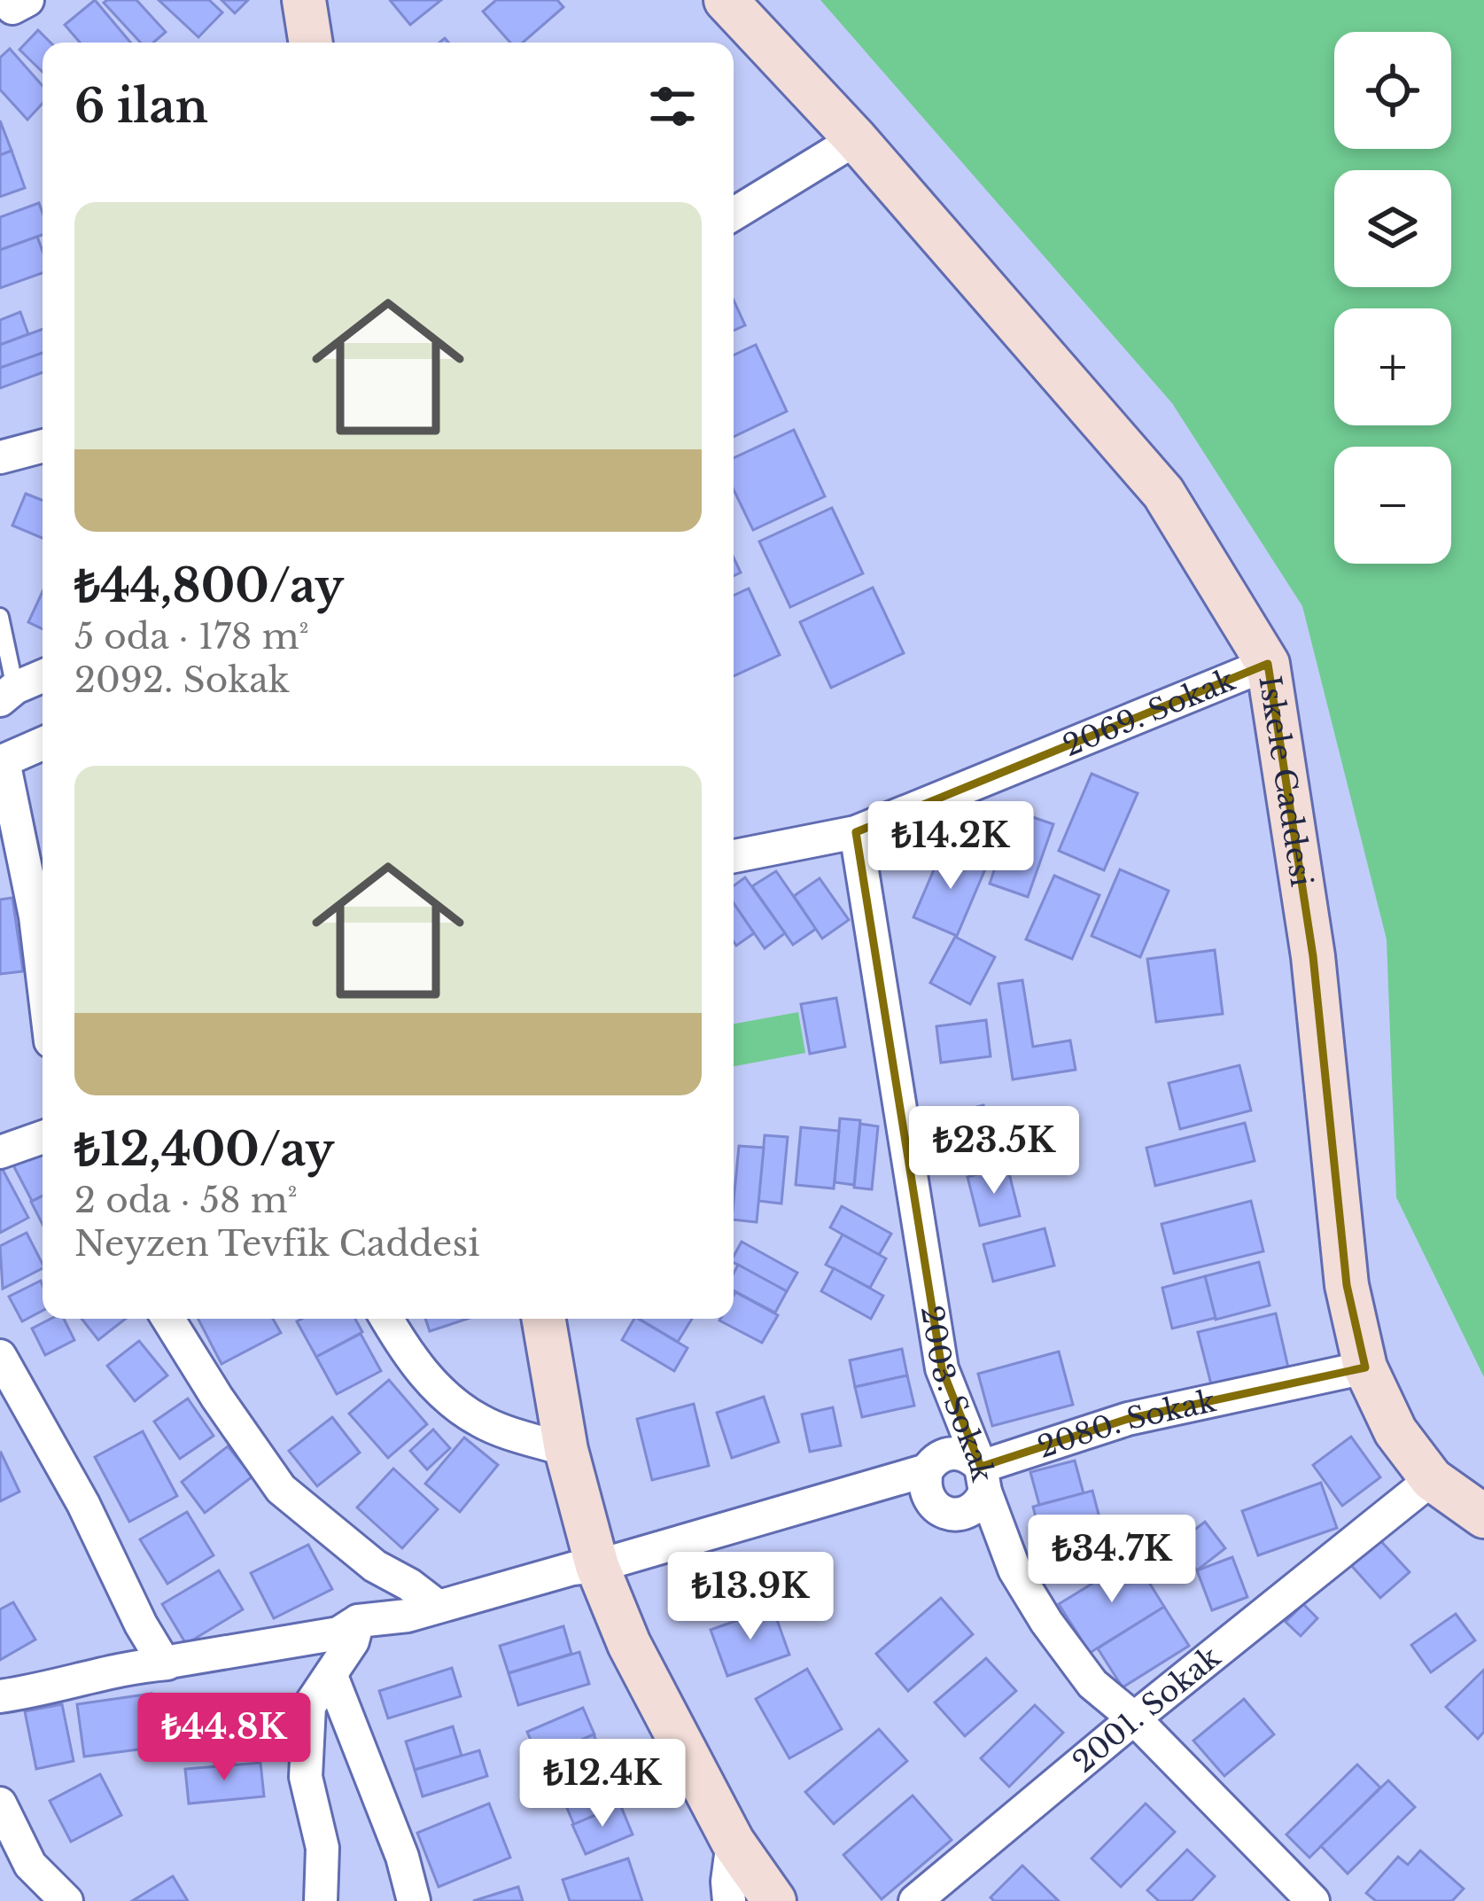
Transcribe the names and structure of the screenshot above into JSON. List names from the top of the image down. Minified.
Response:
{"streets":{"street":["2069. Sokak","Iskele Caddesi","2003. Sokak","2080. Sokak","2001. Sokak"]},"crossings":[["2069. Sokak","Iskele Caddesi"],["2069. Sokak","2003. Sokak"],["Iskele Caddesi","2080. Sokak"],["Iskele Caddesi","2001. Sokak"],["2003. Sokak","2080. Sokak"],["2003. Sokak","2001. Sokak"]],"page":{"map_buttons":["+","−"],"heading":"6 ilan","list":[{"name":"₺44,800/ay","note":"5 oda · 178 m² · 2092. Sokak"},{"name":"₺12,400/ay","note":"2 oda · 58 m² · Neyzen Tevfik Caddesi"}],"price":["₺14.2K","₺23.5K","₺34.7K","₺13.9K","₺44.8K","₺12.4K"]}}
